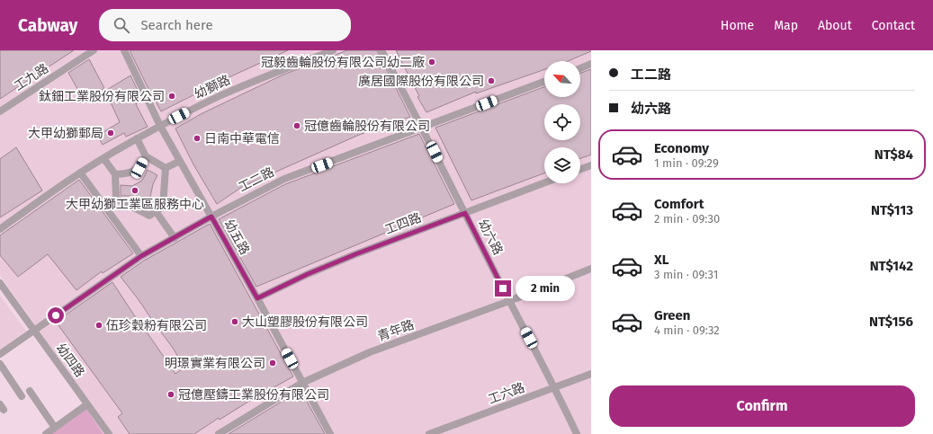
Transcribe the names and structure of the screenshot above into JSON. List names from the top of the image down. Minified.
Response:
{"streets":{"street":["工九路","幼獅路","工二路","工四路","幼五路","幼六路","青年路","幼四路","工六路"]},"crossings":[["幼獅路","幼五路"],["工二路","幼五路"],["工二路","幼六路"],["工二路","幼四路"],["工四路","幼五路"],["工四路","幼六路"],["幼五路","青年路"],["幼六路","青年路"],["幼六路","工六路"]],"places":["冠毅齒輪股份有限公司幼二廠","廣居國際股份有限公司","鈦鈿工業股份有限公司","冠億齒輪股份有限公司","大甲幼獅郵局","日南中華電信","大甲幼獅工業區服務中心","大山塑膠股份有限公司","伍珍穀粉有限公司","明璟實業有限公司","冠億壓鑄工業股份有限公司"],"north":"top left","page":{"header":"Cabway","search":"Search here","nav":["Home","Map","About","Contact"],"banner":["工二路","幼六路"],"list":[{"name":"Economy","note":"1 min · 09:29","value":"NT$84"},{"name":"Comfort","note":"2 min · 09:30","value":"NT$113"},{"name":"XL","note":"3 min · 09:31","value":"NT$142"},{"name":"Green","note":"4 min · 09:32","value":"NT$156"}],"bubble":"2 min","buttons":"Confirm"}}
